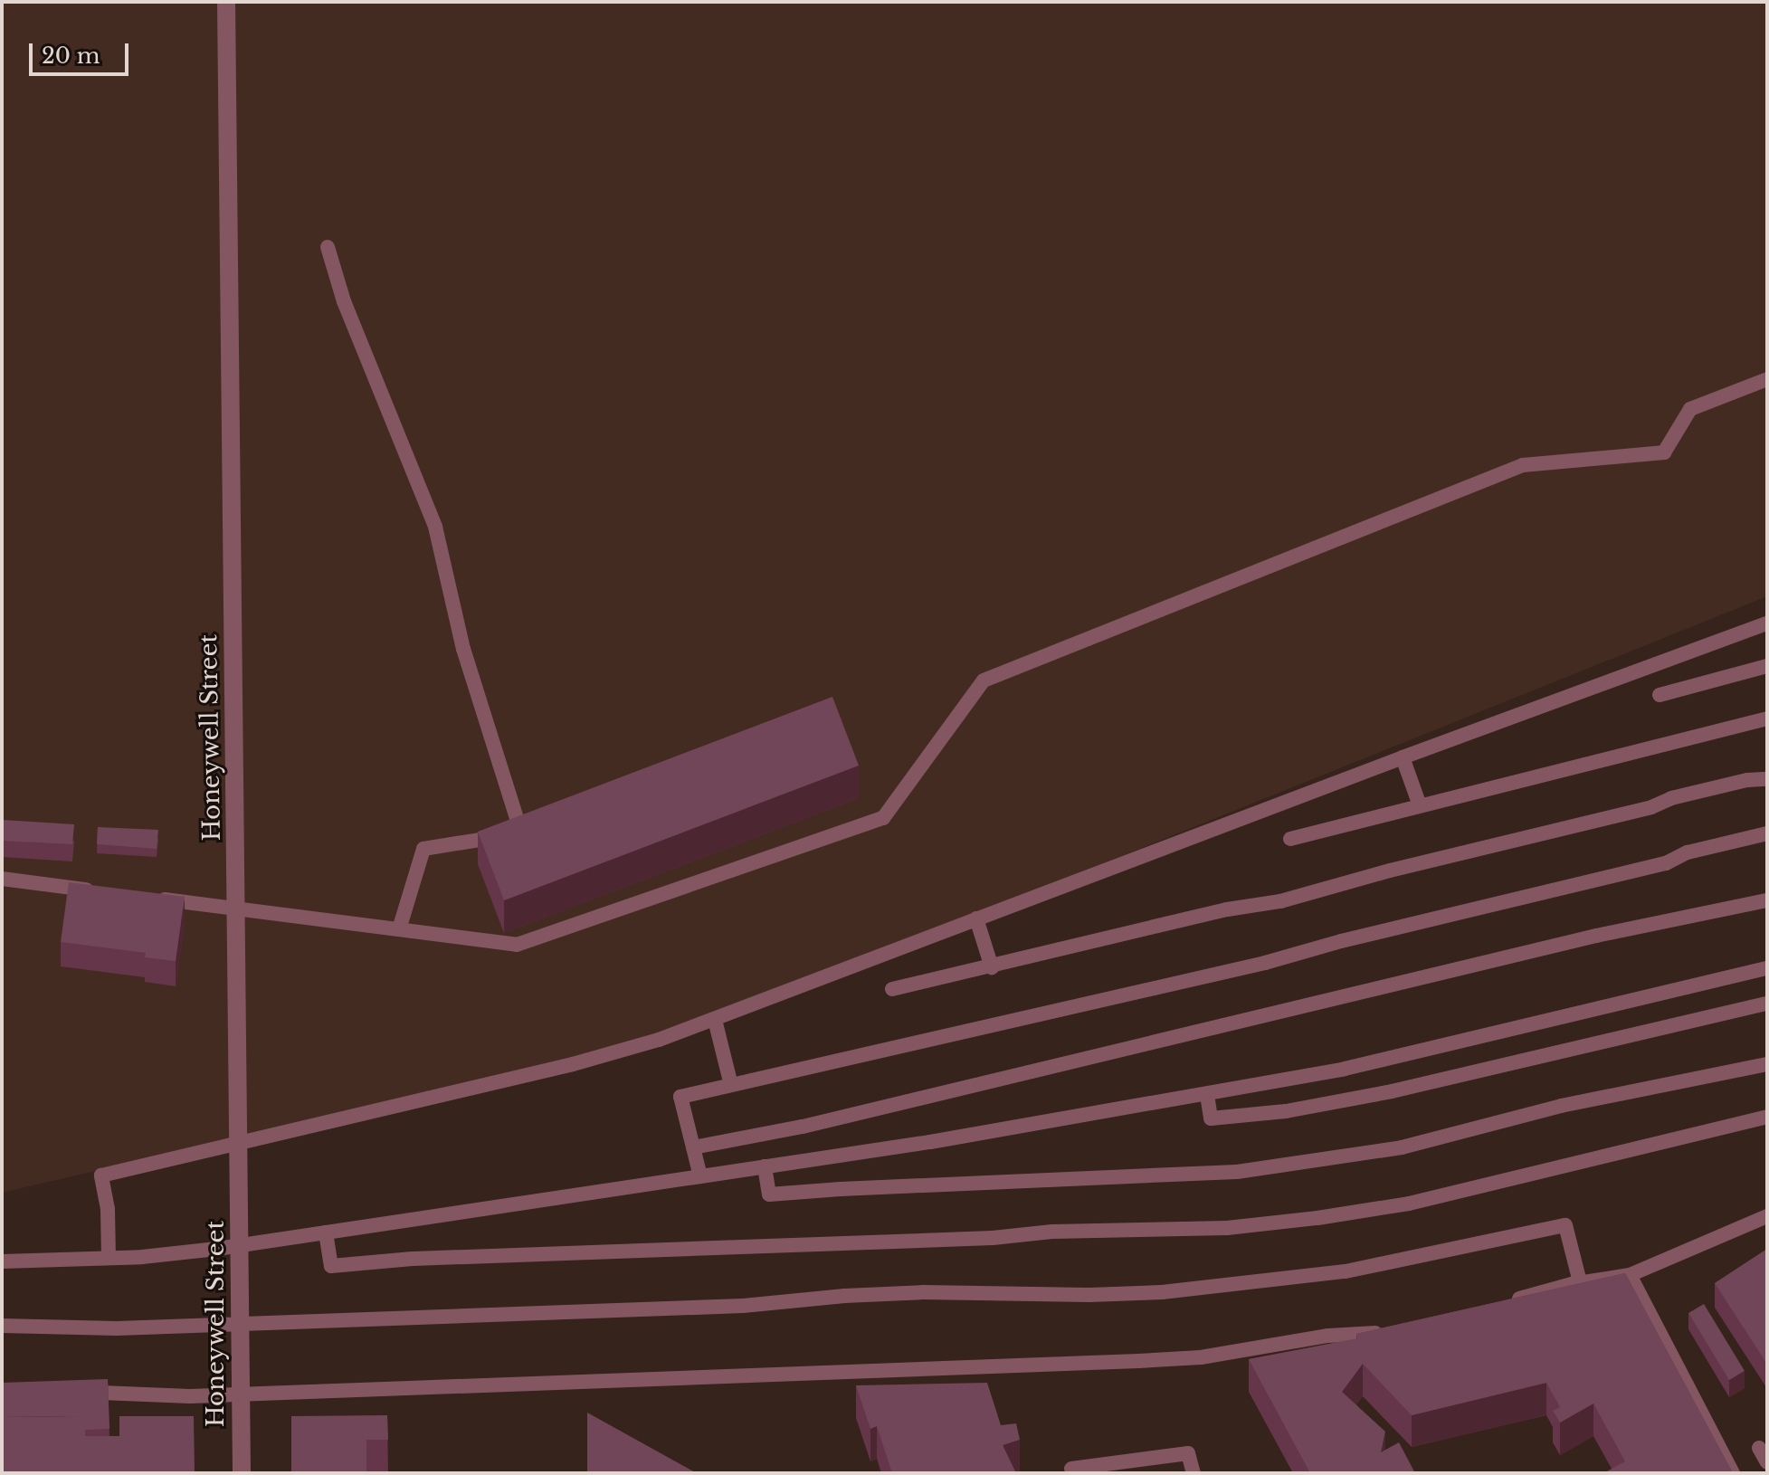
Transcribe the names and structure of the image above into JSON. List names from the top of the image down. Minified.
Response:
{"streets":{"street":["Honeywell Street"]},"scale_bar":"20 m"}
